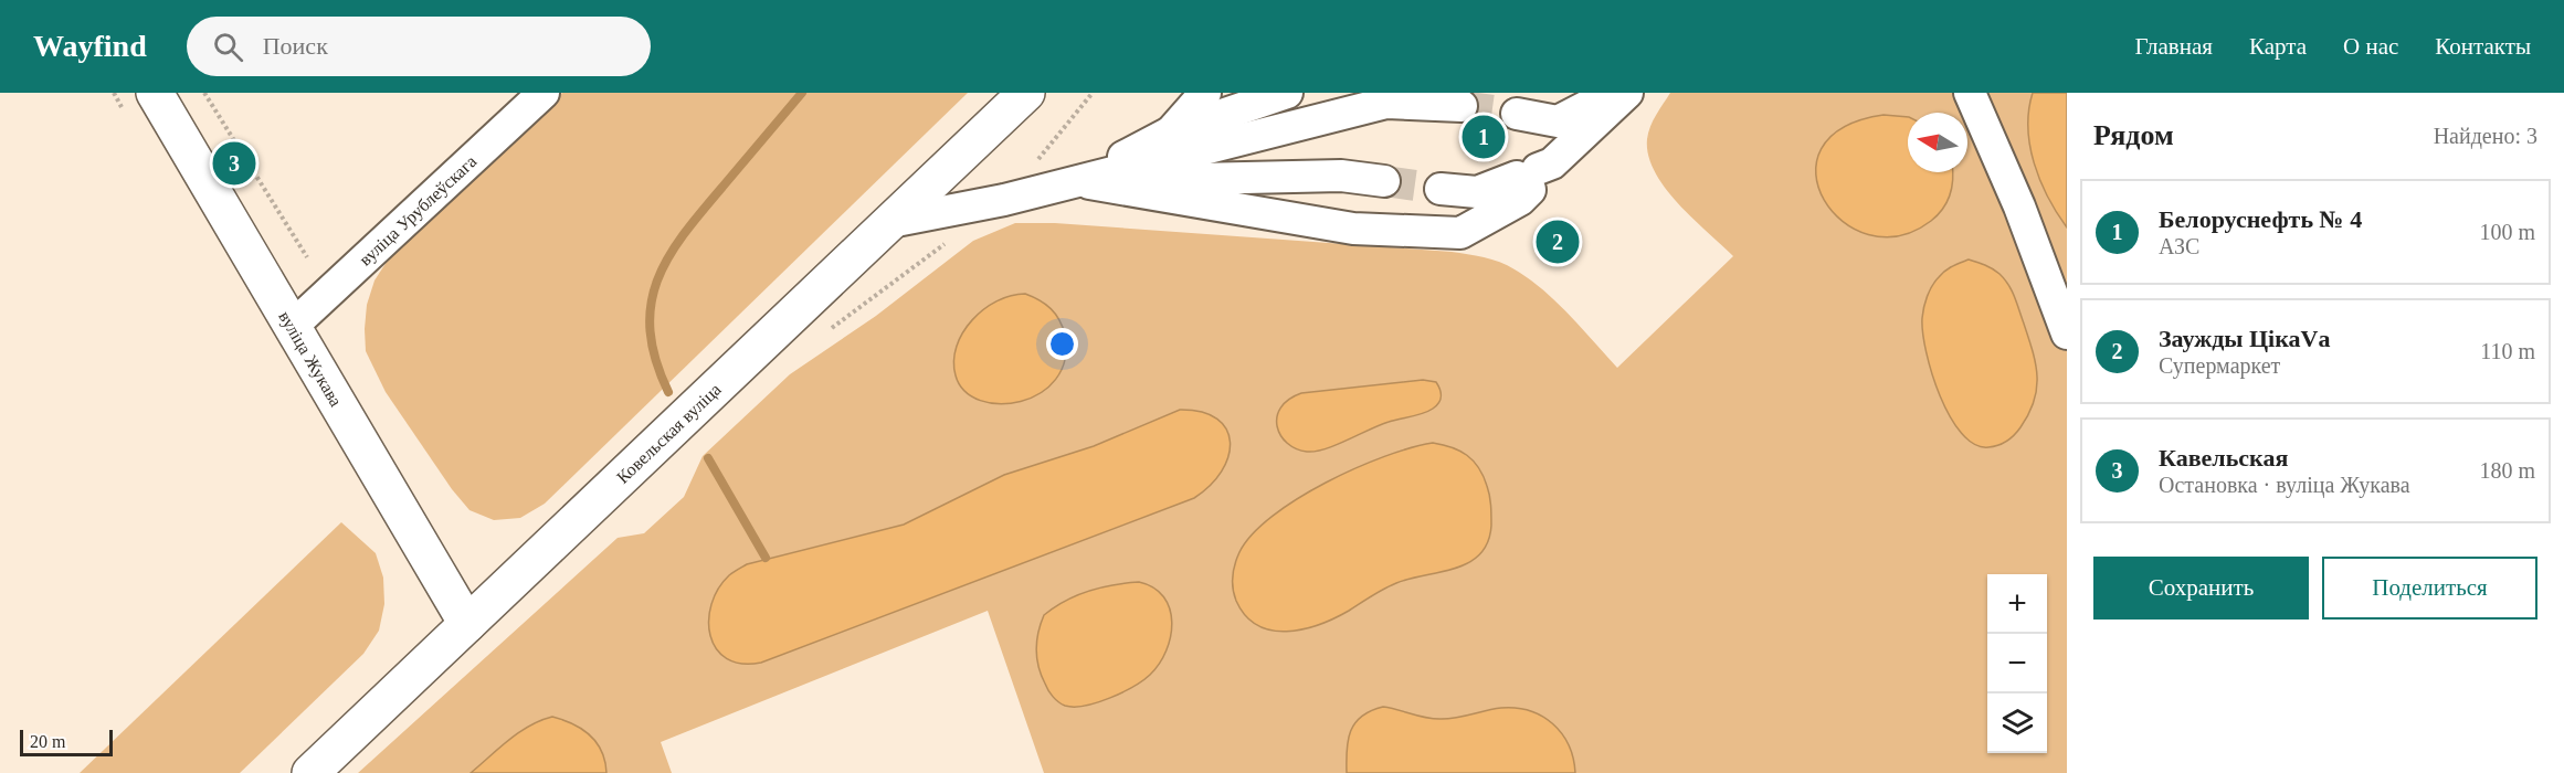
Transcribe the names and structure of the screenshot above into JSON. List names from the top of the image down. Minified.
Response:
{"streets":{"main road":["вуліца Жукава","Ковельская вуліца"],"street":["вуліца Урублеўскага"]},"crossings":[["вуліца Урублеўскага","вуліца Жукава"],["вуліца Жукава","Ковельская вуліца"]],"scale_bar":"20 m","north":"left","page":{"header":"Wayfind","search":"Поиск","nav":["Главная","Карта","О нас","Контакты"],"heading":["Рядом","Найдено: 3"],"pins":["1","3","2"],"list":[{"mark":"1","name":"Белоруснефть № 4","note":"АЗС","value":"100 m"},{"mark":"2","name":"Заужды ЦікаVа","note":"Супермаркет","value":"110 m"},{"mark":"3","name":"Кавельская","note":"Остановка · вуліца Жукава","value":"180 m"}],"buttons":["Сохранить","Поделиться"],"map_buttons":["+","−"],"scale":"20 m"}}
